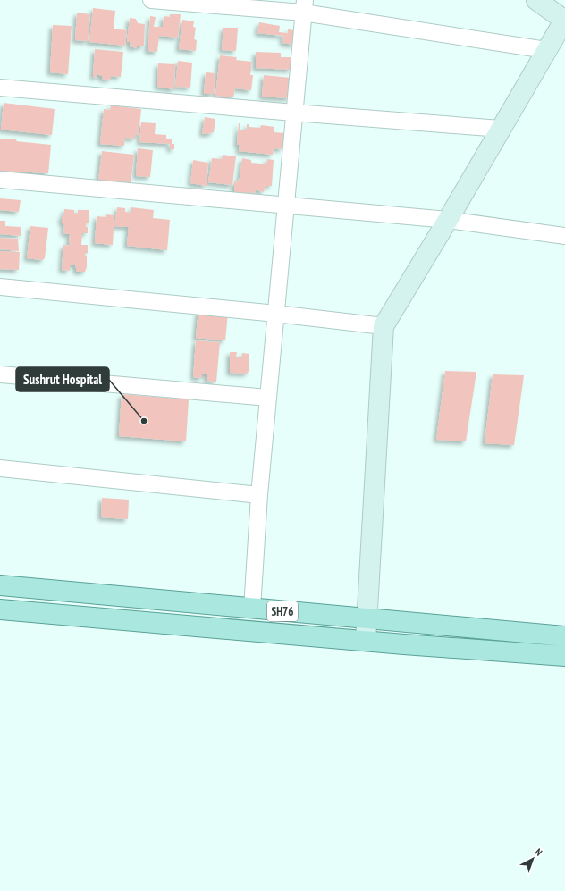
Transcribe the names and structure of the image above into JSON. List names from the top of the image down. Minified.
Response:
{"streets":{"main road":["SH76"]},"places":["Sushrut Hospital"],"north":"top right"}
